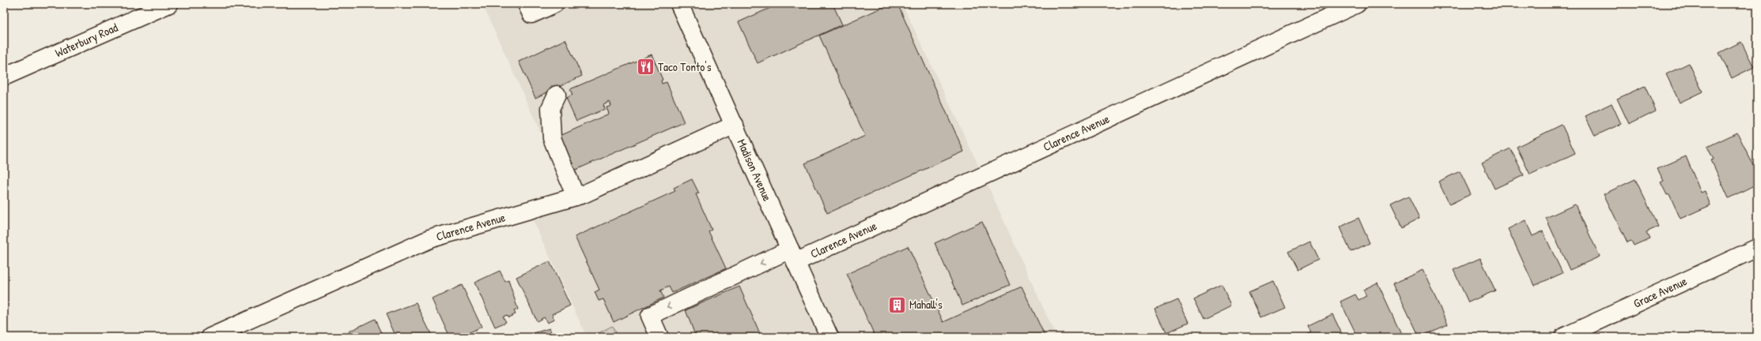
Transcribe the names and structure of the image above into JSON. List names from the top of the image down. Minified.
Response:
{"streets":{"street":["Waterbury Road","Clarence Avenue","Madison Avenue","Grace Avenue"]},"crossings":[["Clarence Avenue","Madison Avenue"]],"places":{"restaurant":["Taco Tonto's"],"building":["Mahall's"]}}
